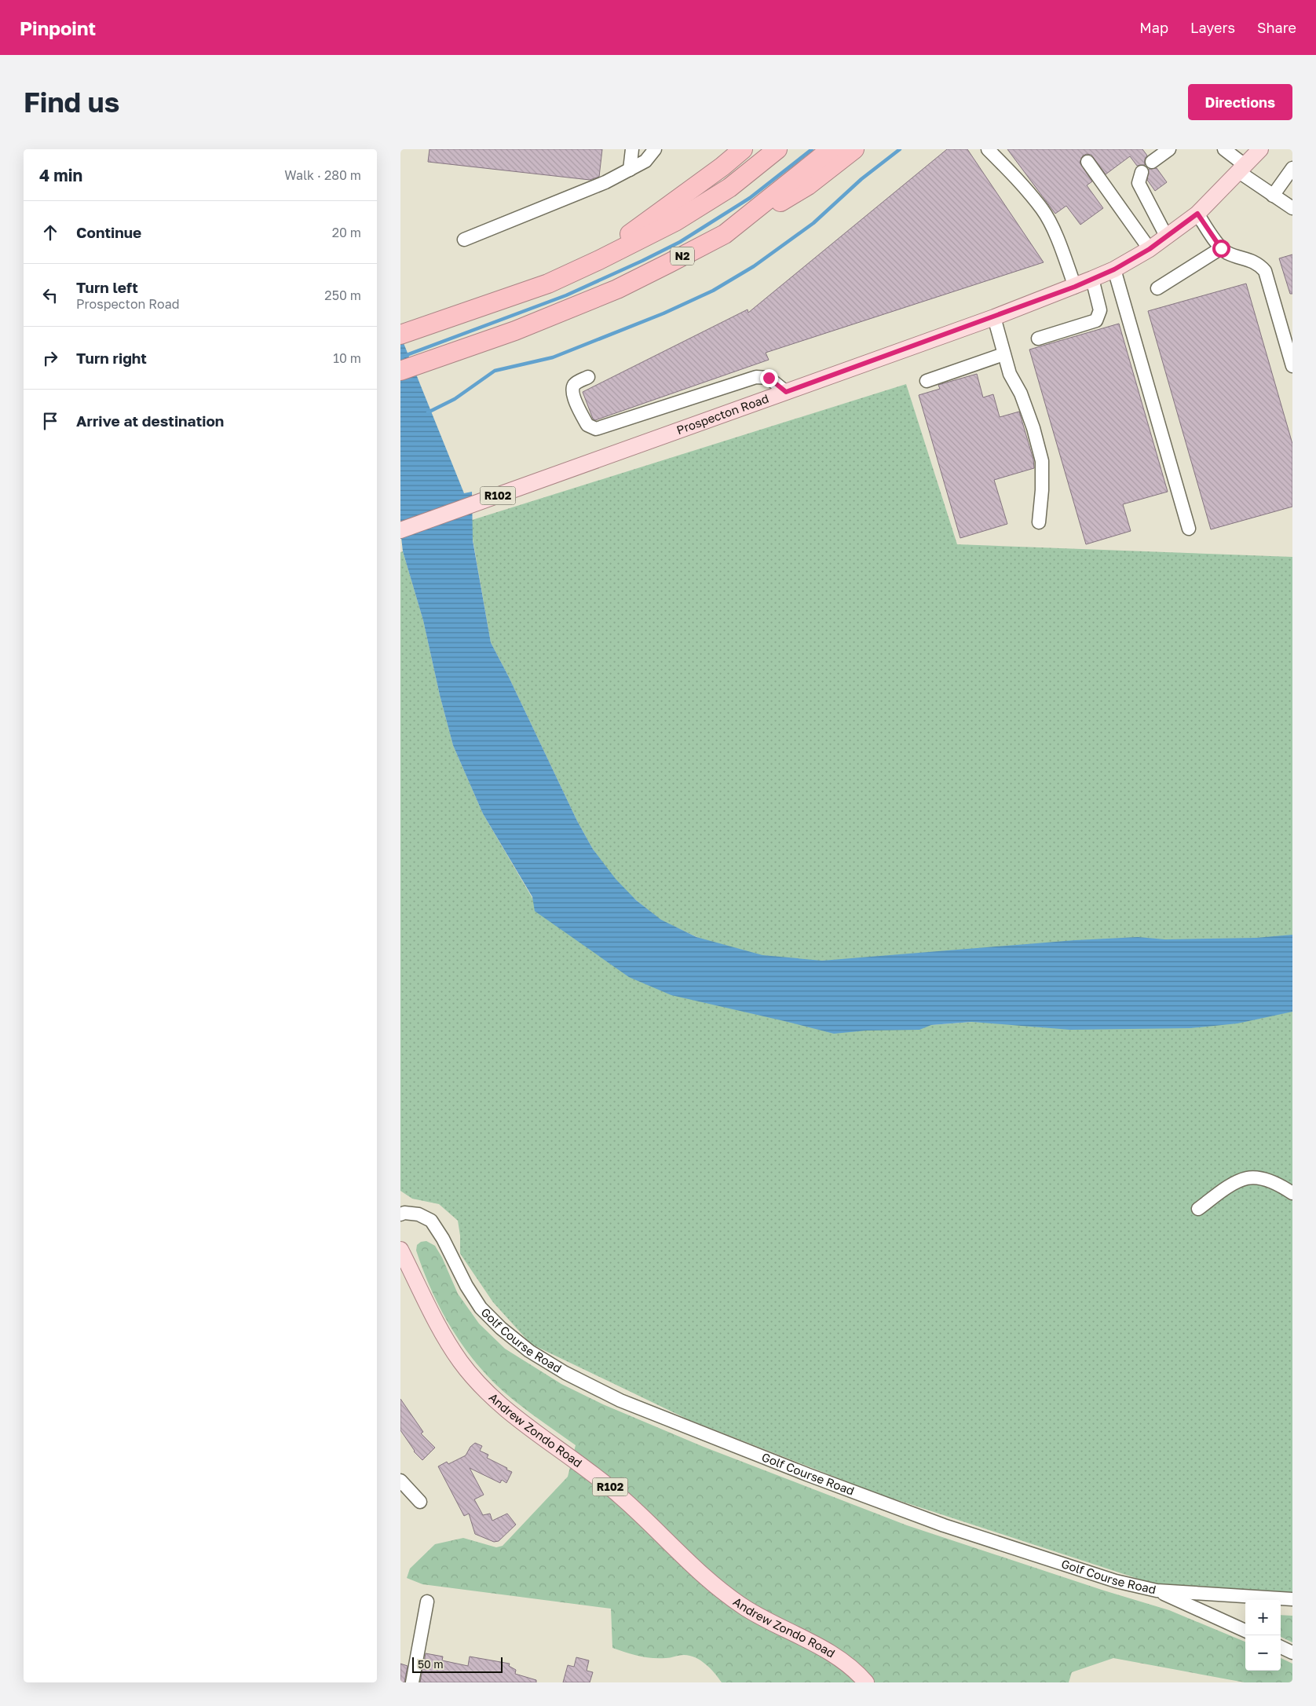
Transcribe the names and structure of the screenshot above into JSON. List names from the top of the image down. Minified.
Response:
{"streets":{"highway":["N2"],"main road":["Prospecton Road","R102","Andrew Zondo Road"],"street":["Golf Course Road"]},"scale_bar":"50 m","page":{"header":"Pinpoint","nav":["Map","Layers","Share"],"buttons":"Directions","title":"Find us","heading":["4 min","Walk · 280 m"],"list":[["Continue","20 m"],["Turn left","Prospecton Road","250 m"],["Turn right","10 m"],"Arrive at destination"],"map_buttons":["+","−"],"scale":"50 m"}}
